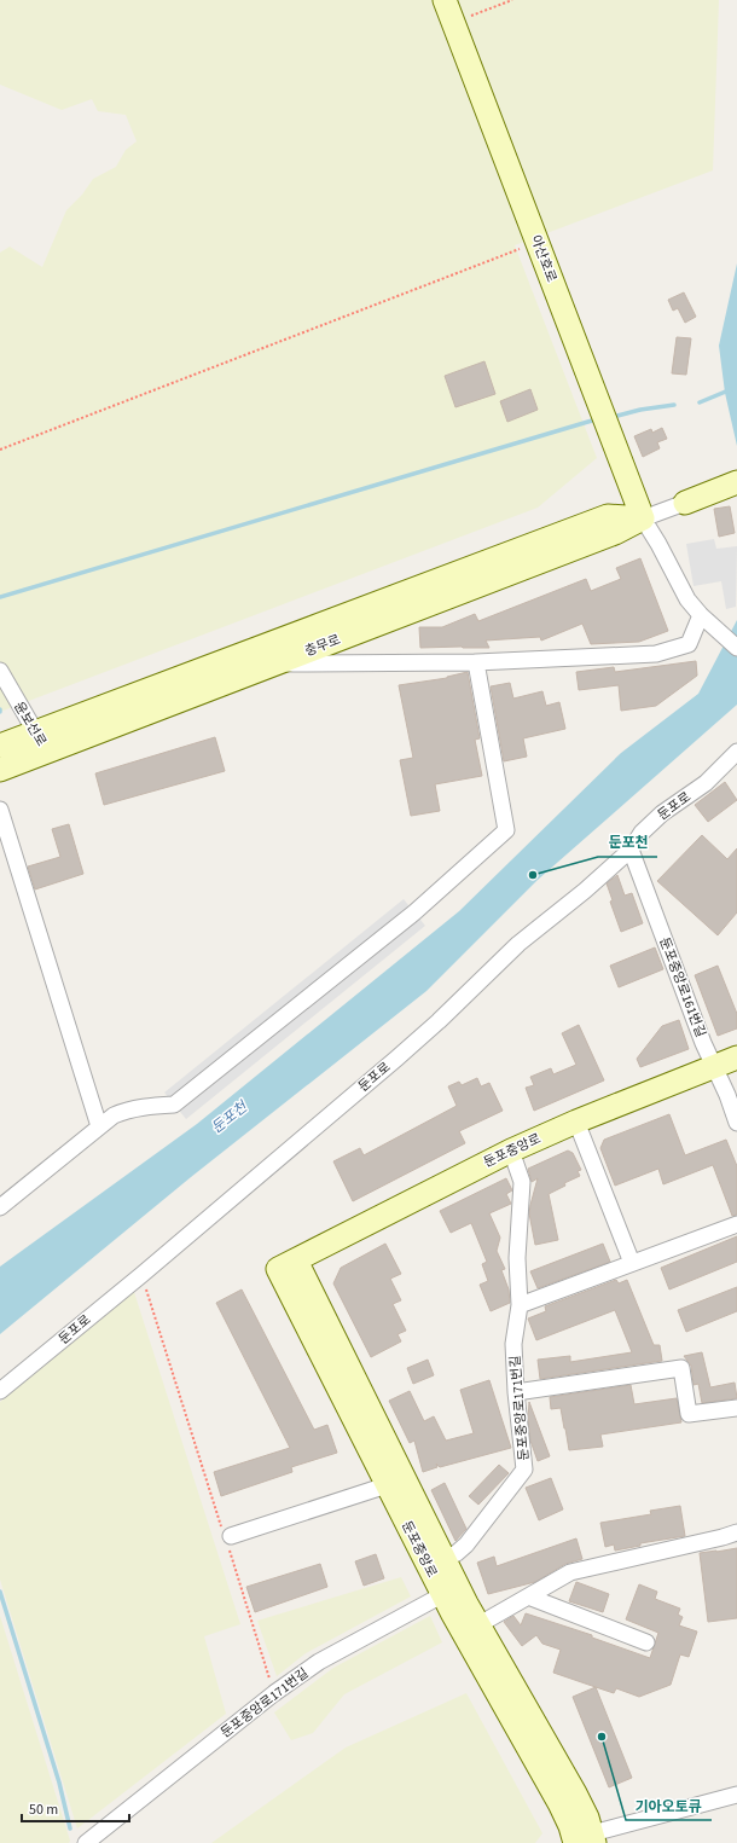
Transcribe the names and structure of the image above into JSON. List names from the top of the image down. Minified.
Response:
{"streets":{"street":["아산호로","충무로","윤보선로","둔포로","둔포중앙로161번길","둔포중앙로","둔포중앙로171번길"]},"crossings":[["아산호로","충무로"],["충무로","윤보선로"],["둔포로","둔포중앙로161번길"],["둔포중앙로161번길","둔포중앙로"],["둔포중앙로","둔포중앙로171번길"]],"water":["둔포천"],"places":["둔포천","기아오토큐"],"scale_bar":"50 m"}
